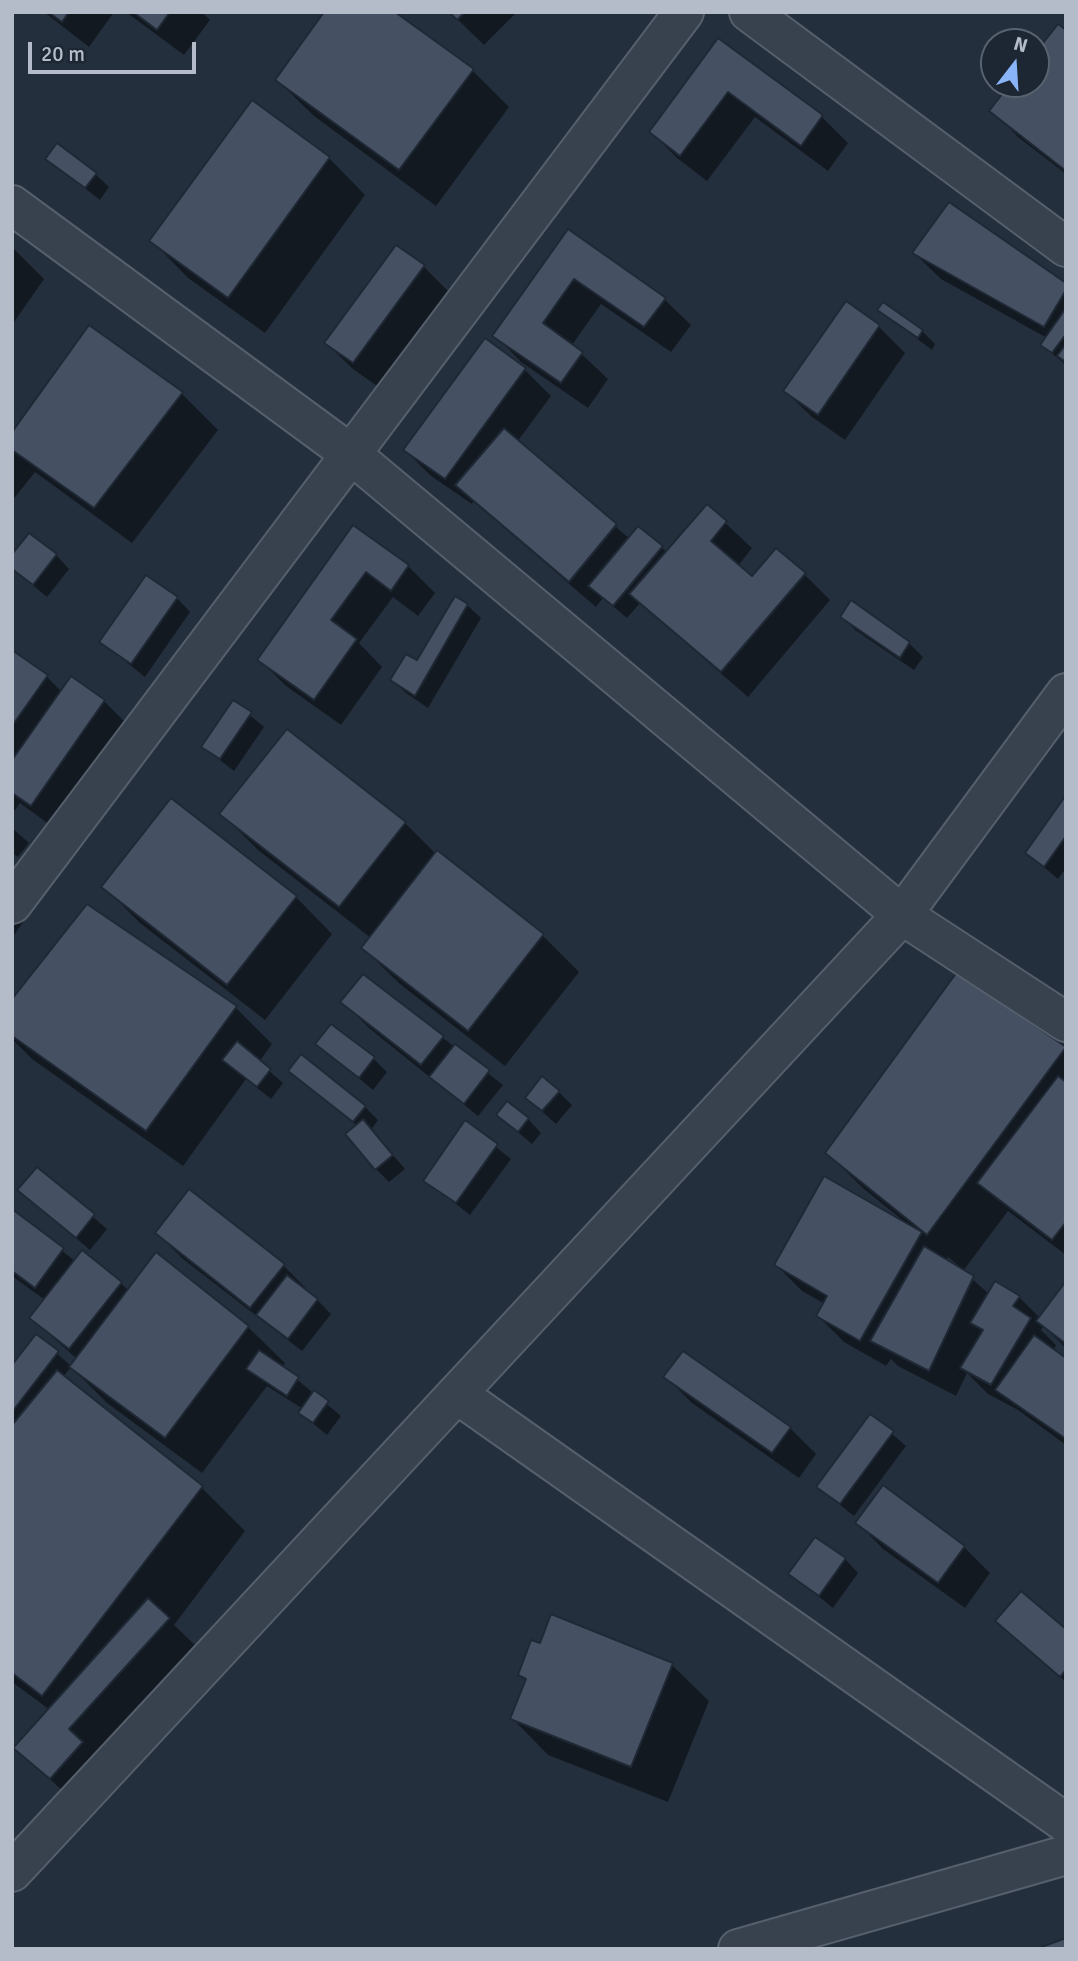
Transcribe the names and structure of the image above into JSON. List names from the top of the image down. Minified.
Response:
{"scale_bar":"20 m","north":"top"}
